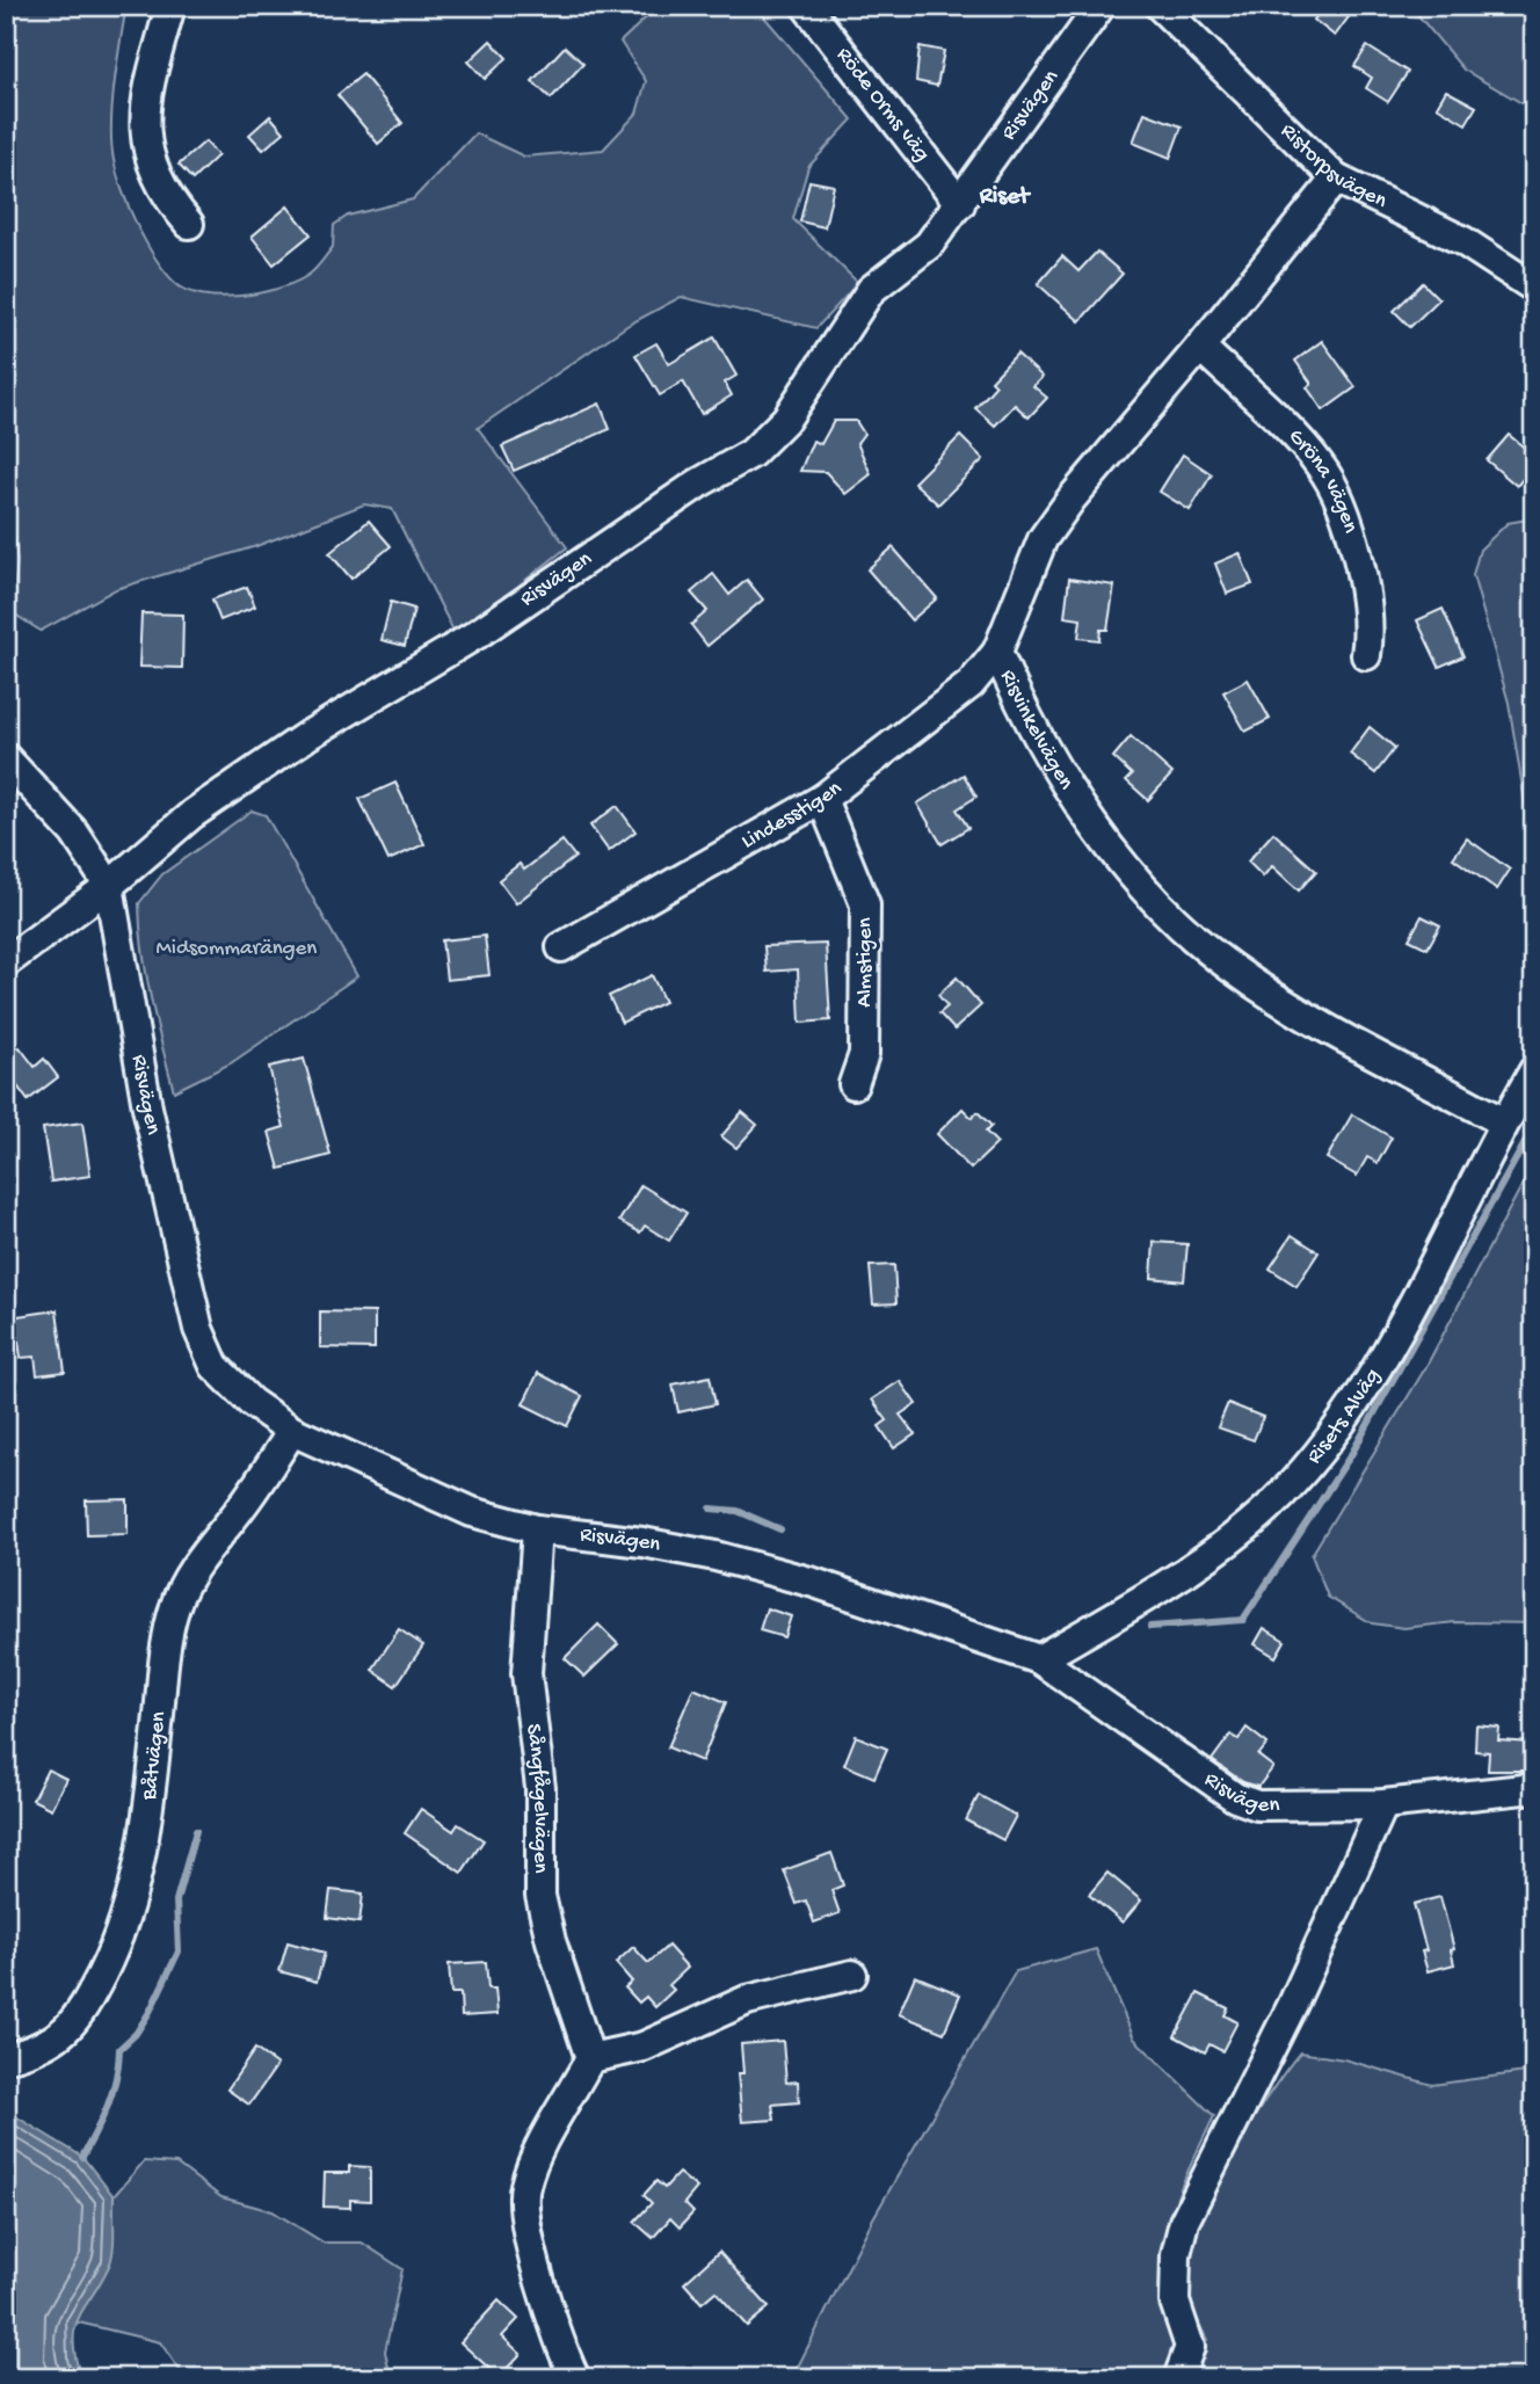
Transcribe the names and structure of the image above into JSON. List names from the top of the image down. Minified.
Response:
{"streets":{"street":["Röde Orms väg","Risvägen","Ristorpsvägen","Gröna vägen","Risvinkelvägen","Lindesstigen","Almstigen","Risets Alväg","Båtvägen","Sångfågelvägen"]},"crossings":[["Röde Orms väg","Risvägen"],["Risvägen","Risets Alväg"],["Risvägen","Båtvägen"],["Risvägen","Sångfågelvägen"],["Ristorpsvägen","Risvinkelvägen"],["Gröna vägen","Risvinkelvägen"],["Risvinkelvägen","Lindesstigen"],["Risvinkelvägen","Risets Alväg"],["Lindesstigen","Almstigen"]],"districts":["Riset"],"parks":["Midsommarängen"]}
